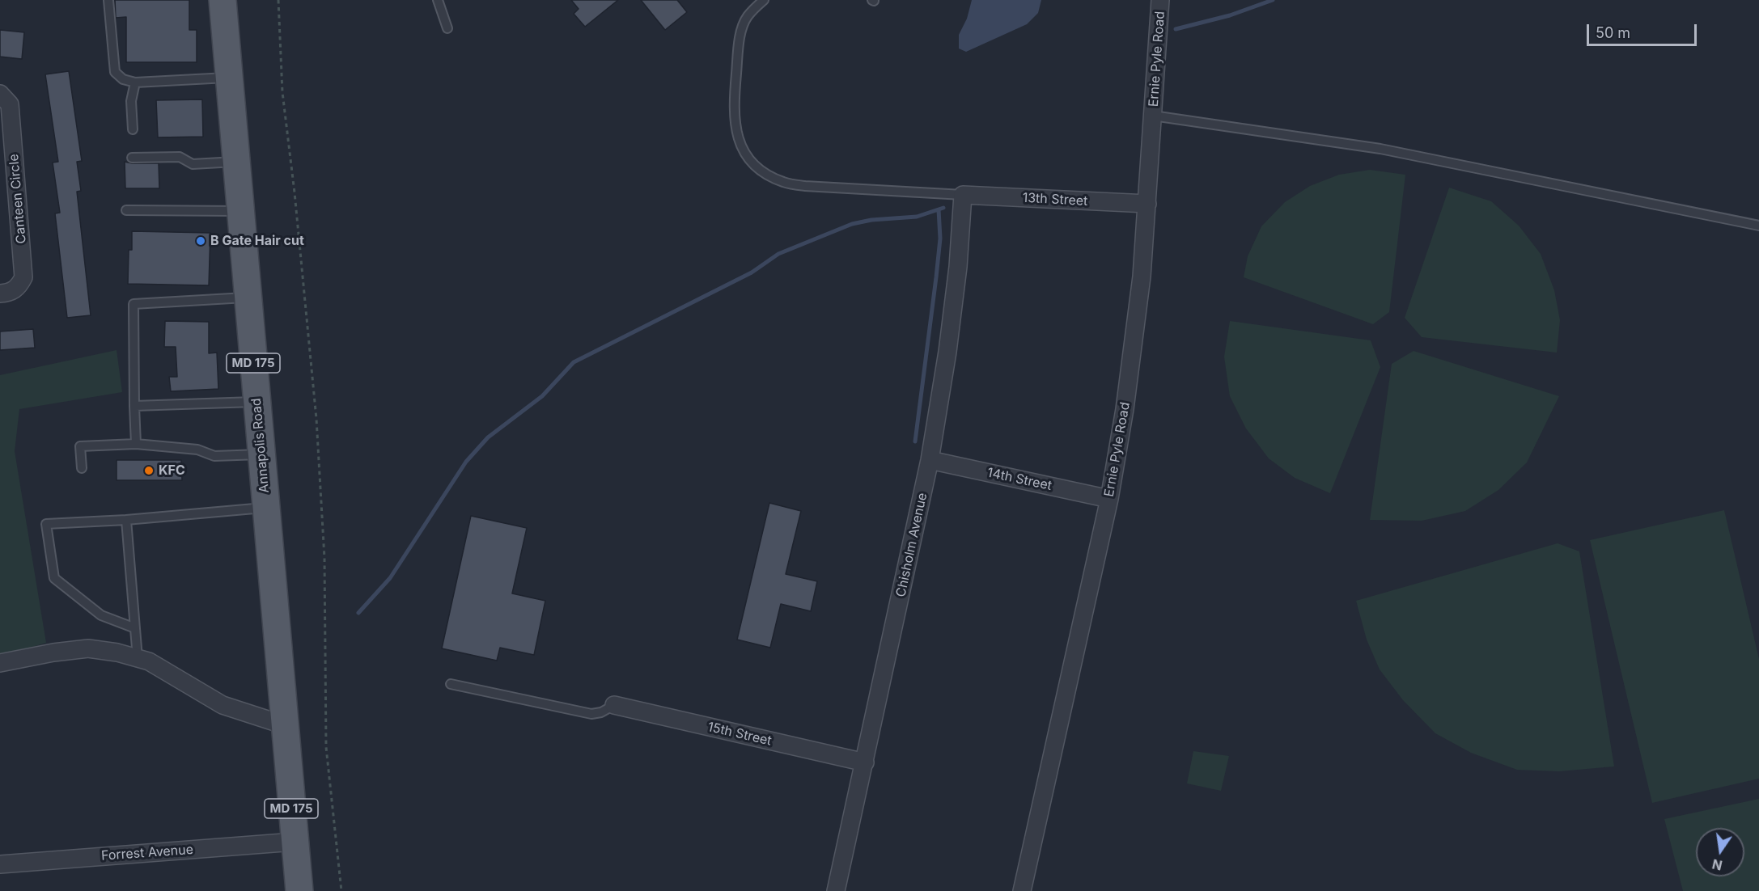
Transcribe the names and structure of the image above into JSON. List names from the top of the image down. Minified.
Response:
{"streets":{"main road":["MD 175","Annapolis Road"],"street":["Ernie Pyle Road","Canteen Circle","13th Street","14th Street","Chisholm Avenue","15th Street","Forrest Avenue"]},"crossings":[["Ernie Pyle Road","13th Street"],["Ernie Pyle Road","14th Street"],["13th Street","Chisholm Avenue"],["Annapolis Road","Forrest Avenue"],["14th Street","Chisholm Avenue"],["Chisholm Avenue","15th Street"]],"places":["B Gate Hair cut","KFC"],"scale_bar":"50 m","north":"bottom"}
